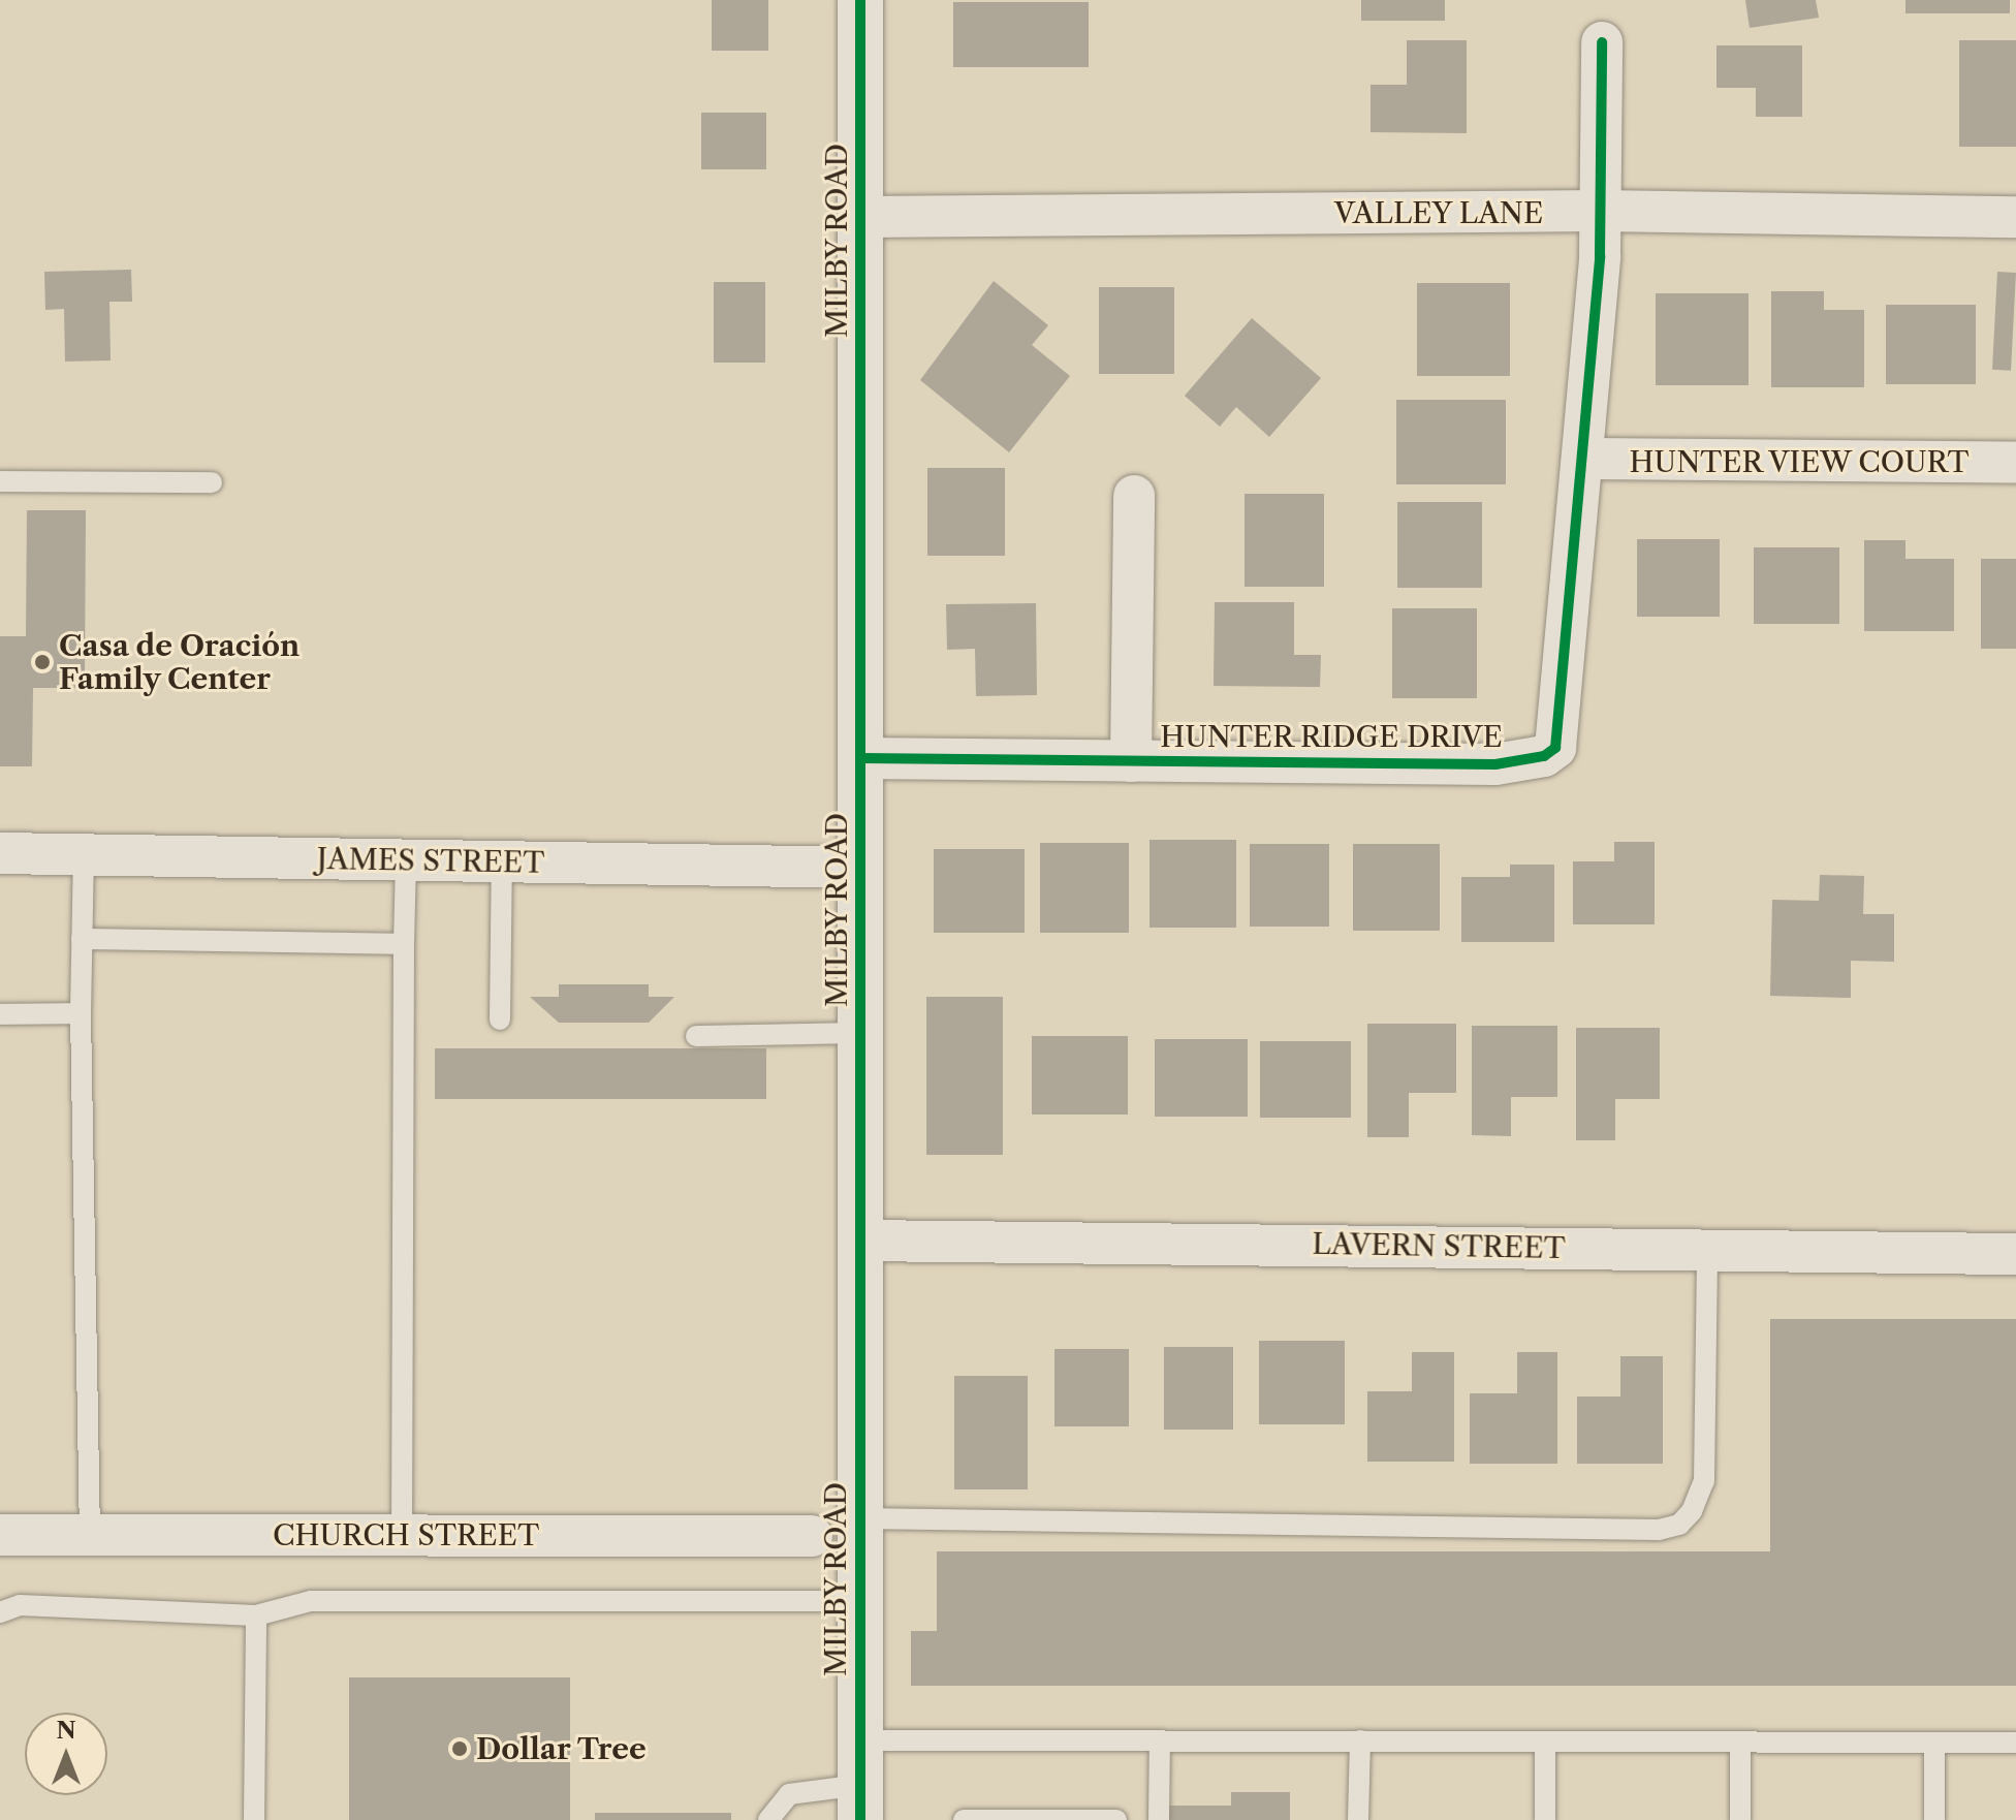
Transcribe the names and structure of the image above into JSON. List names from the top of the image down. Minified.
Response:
{"streets":{"street":["VALLEY LANE","MILBY ROAD","HUNTER VIEW COURT","HUNTER RIDGE DRIVE","JAMES STREET","LAVERN STREET","CHURCH STREET"]},"crossings":[["VALLEY LANE","MILBY ROAD"],["VALLEY LANE","HUNTER RIDGE DRIVE"],["MILBY ROAD","HUNTER RIDGE DRIVE"],["MILBY ROAD","JAMES STREET"],["MILBY ROAD","LAVERN STREET"],["HUNTER VIEW COURT","HUNTER RIDGE DRIVE"]],"places":["Casa de Oración Family Center","Dollar Tree"],"north":"top"}
